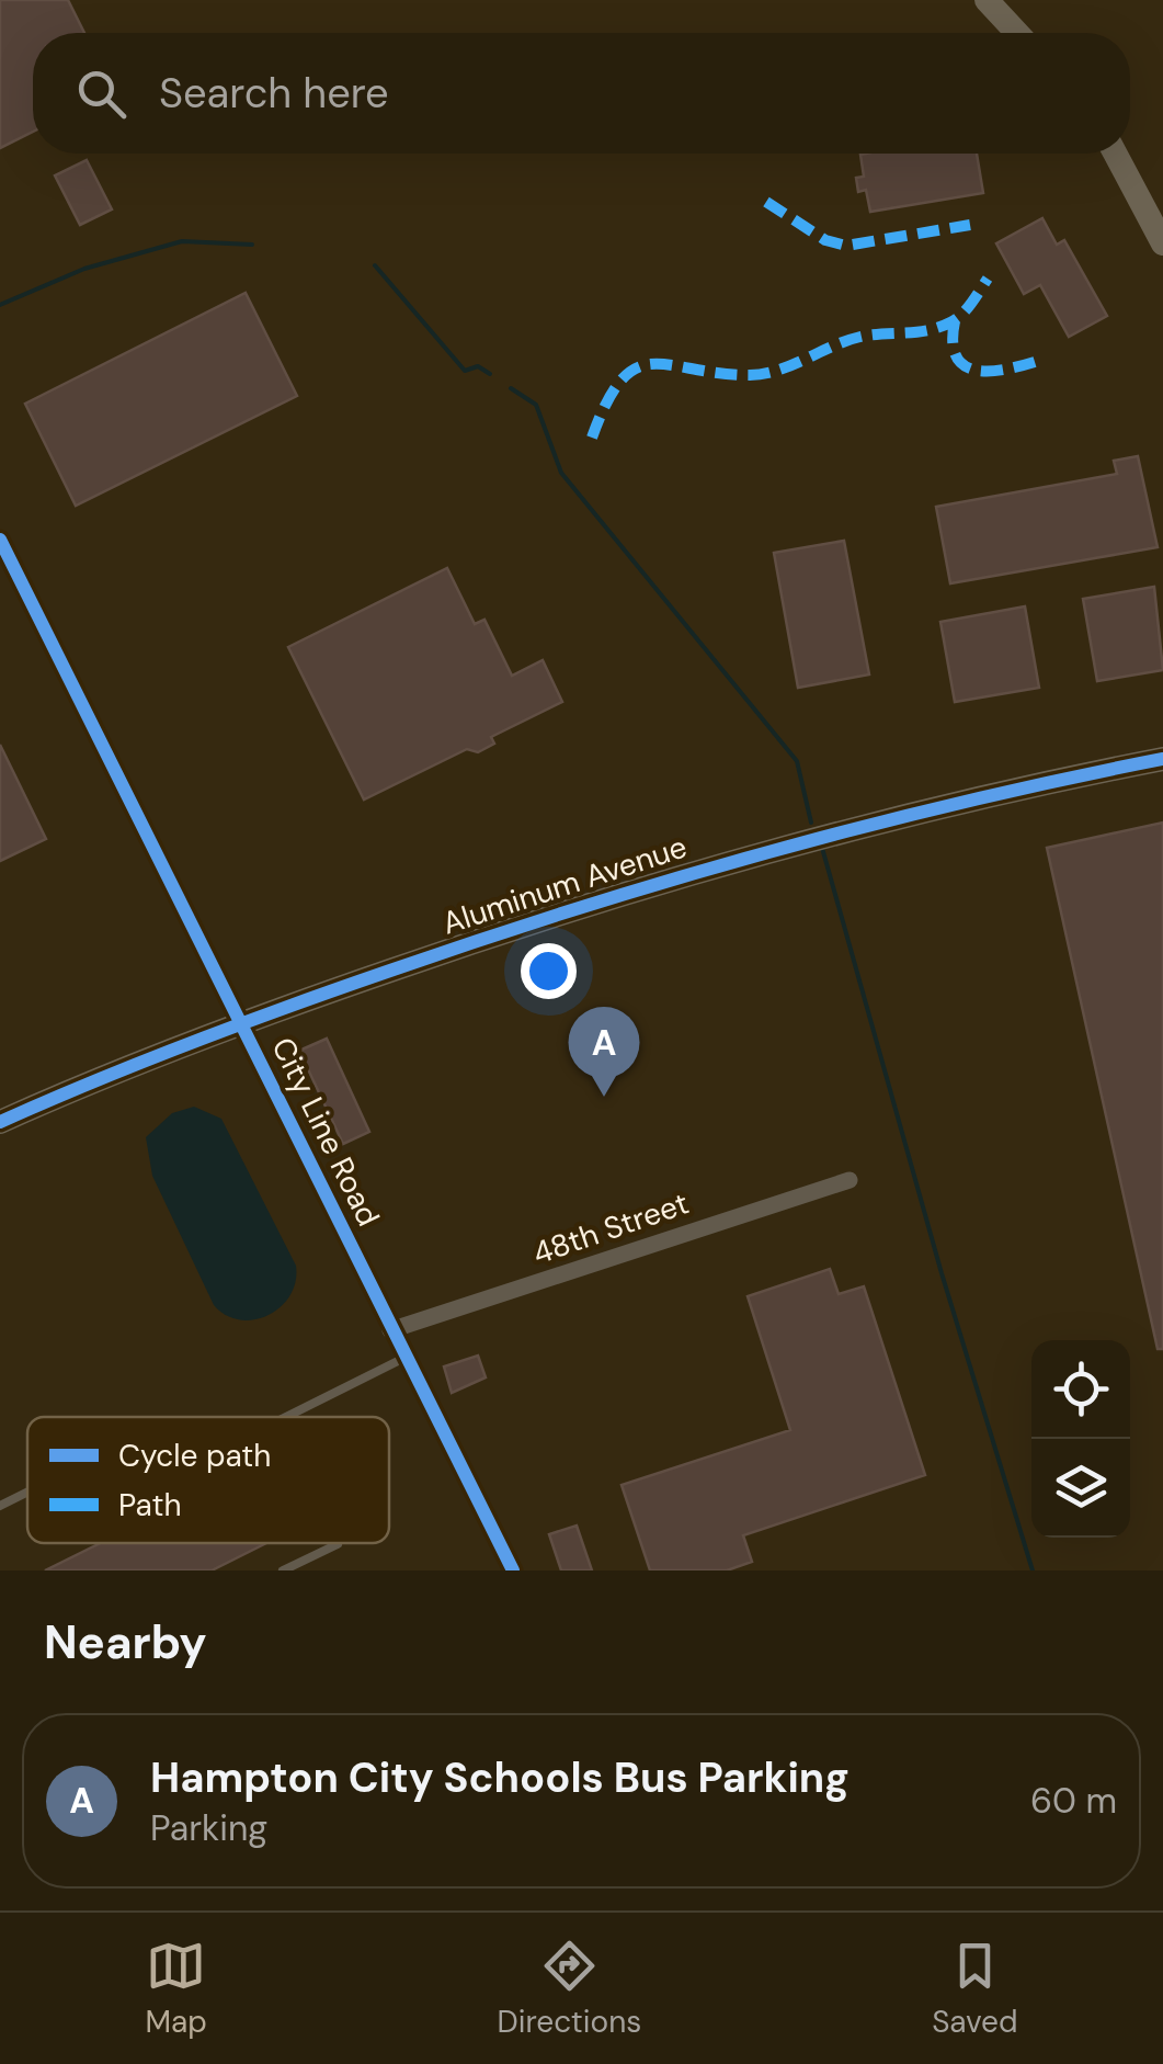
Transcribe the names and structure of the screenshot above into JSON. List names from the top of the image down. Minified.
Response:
{"streets":{"street":["Aluminum Avenue","City Line Road","48th Street"]},"crossings":[["Aluminum Avenue","City Line Road"],["City Line Road","48th Street"]],"legend":["Cycle path","Path"],"page":{"search":"Search here","pins":"A","heading":"Nearby","list":[{"mark":"A","name":"Hampton City Schools Bus Parking","note":"Parking","value":"60 m"}],"nav":["Map","Directions","Saved"]}}
